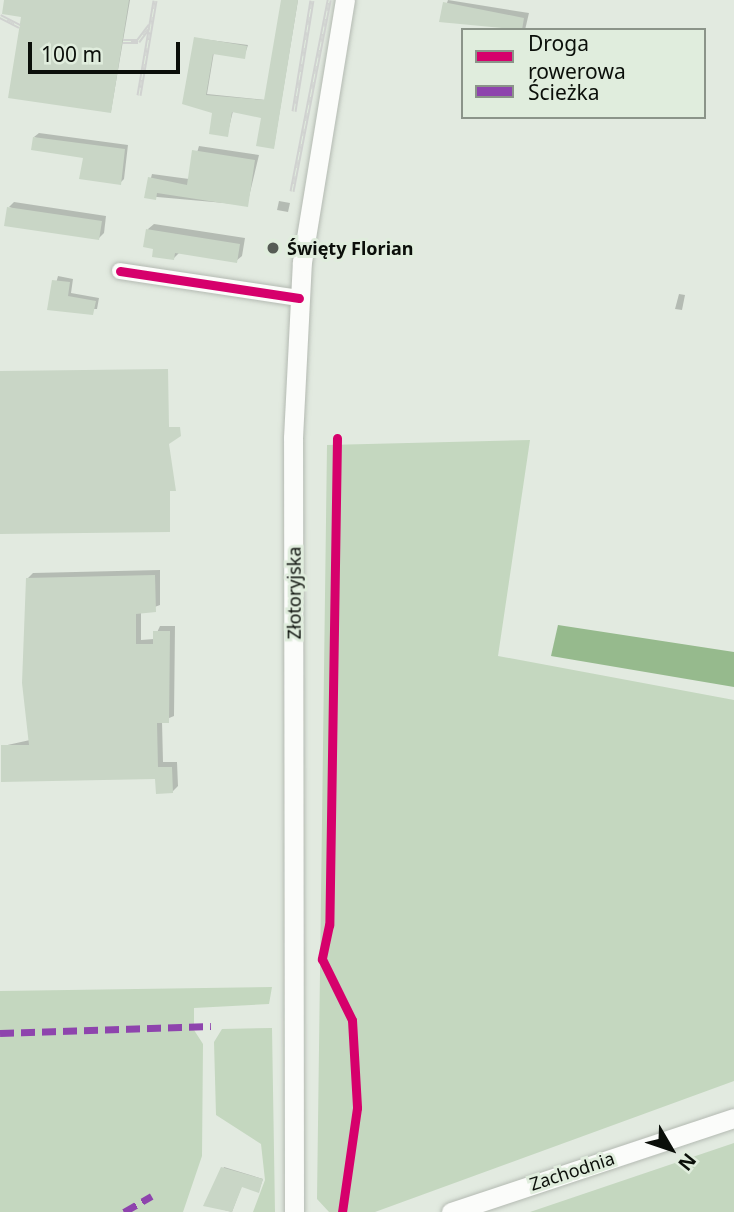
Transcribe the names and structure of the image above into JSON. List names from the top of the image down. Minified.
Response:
{"streets":{"main road":["Złotoryjska","Zachodnia"]},"places":["Święty Florian"],"legend":["Droga rowerowa","Ścieżka"],"scale_bar":"100 m","north":"bottom right"}
